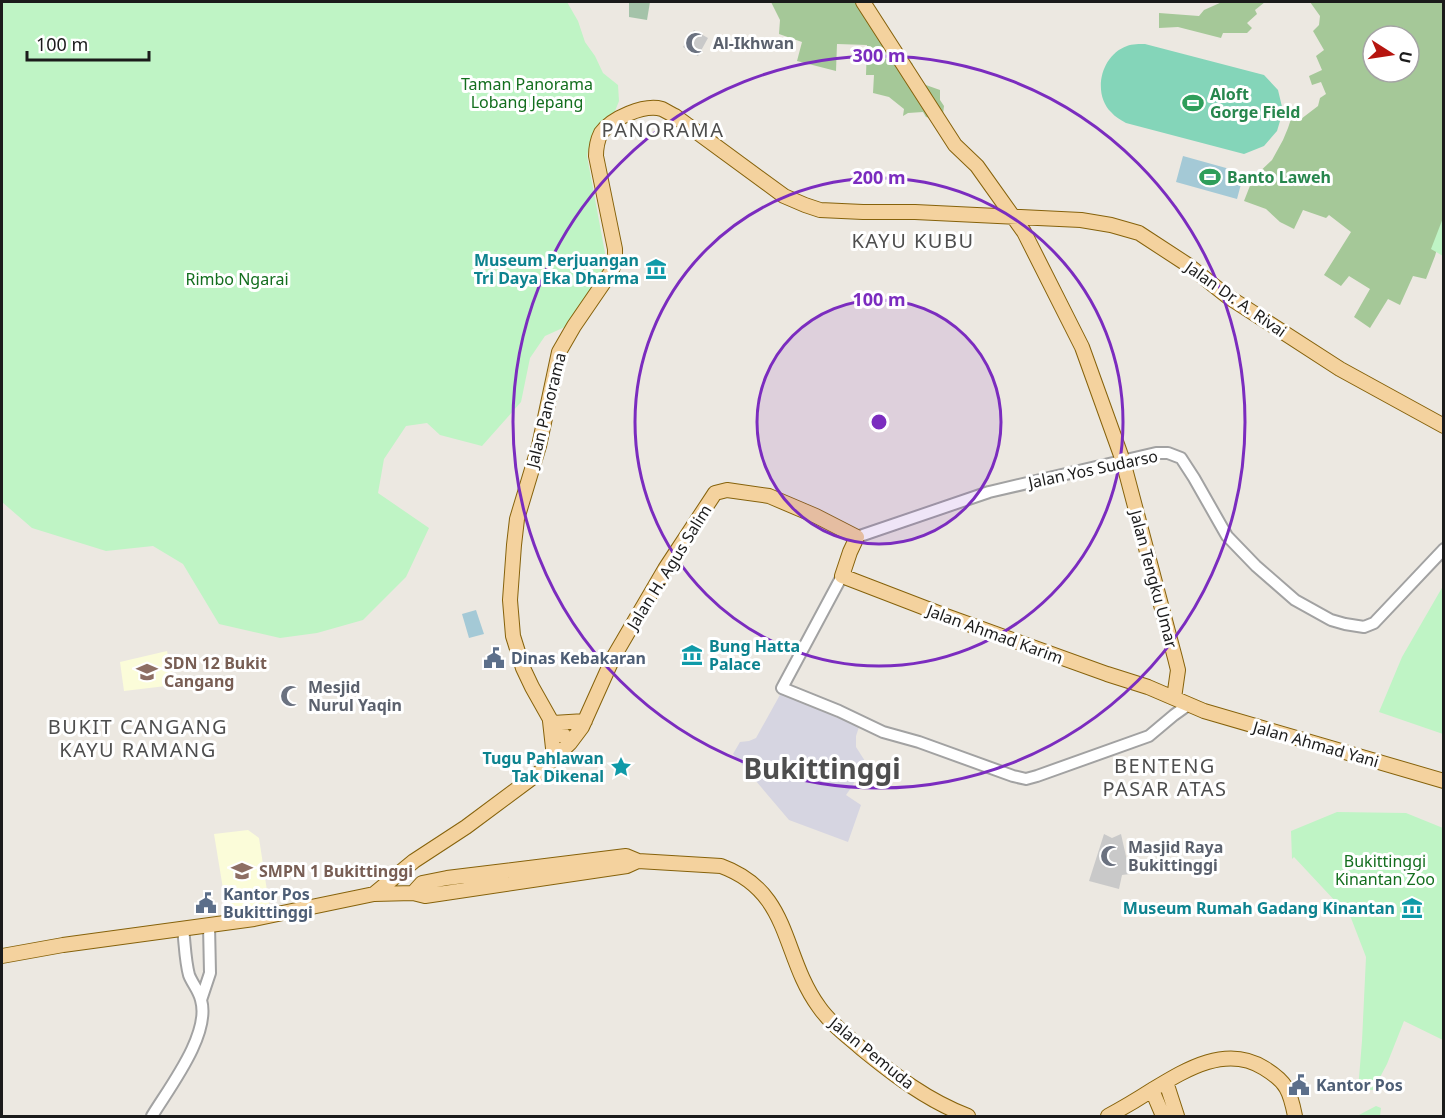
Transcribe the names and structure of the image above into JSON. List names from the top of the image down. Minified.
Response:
{"streets":{"main road":["Jalan Dr. A. Rivai","Jalan Panorama","Jalan H. Agus Salim","Jalan Tengku Umar","Jalan Ahmad Karim","Jalan Ahmad Yani","Jalan Pemuda"],"street":["Jalan Yos Sudarso"]},"crossings":[["Jalan Dr. A. Rivai","Jalan Panorama"],["Jalan Dr. A. Rivai","Jalan Tengku Umar"],["Jalan Panorama","Jalan H. Agus Salim"],["Jalan Panorama","Jalan Tengku Umar"],["Jalan Yos Sudarso","Jalan H. Agus Salim"],["Jalan Yos Sudarso","Jalan Tengku Umar"],["Jalan H. Agus Salim","Jalan Pemuda"],["Jalan Tengku Umar","Jalan Ahmad Karim"],["Jalan Ahmad Karim","Jalan Ahmad Yani"]],"districts":["PANORAMA","KAYU KUBU","BUKIT CANGANG KAYU RAMANG","BENTENG PASAR ATAS","Bukittinggi"],"parks":["Taman Panorama Lobang Jepang","Rimbo Ngarai","Bukittinggi Kinantan Zoo"],"places":{"mosque":["Al-Ikhwan","Mesjid Nurul Yaqin","Masjid Raya Bukittinggi"],"sports":["Aloft Gorge Field","Banto Laweh"],"museum":["Museum Perjuangan Tri Daya Eka Dharma","Bung Hatta Palace","Museum Rumah Gadang Kinantan"],"public building":["Dinas Kebakaran","Kantor Pos Bukittinggi","Kantor Pos"],"school or university":["SDN 12 Bukit Cangang","SMPN 1 Bukittinggi"],"place":["Tugu Pahlawan Tak Dikenal"]},"scale_bar":"100 m","north":"right","rings":["300 m","200 m","100 m"]}
